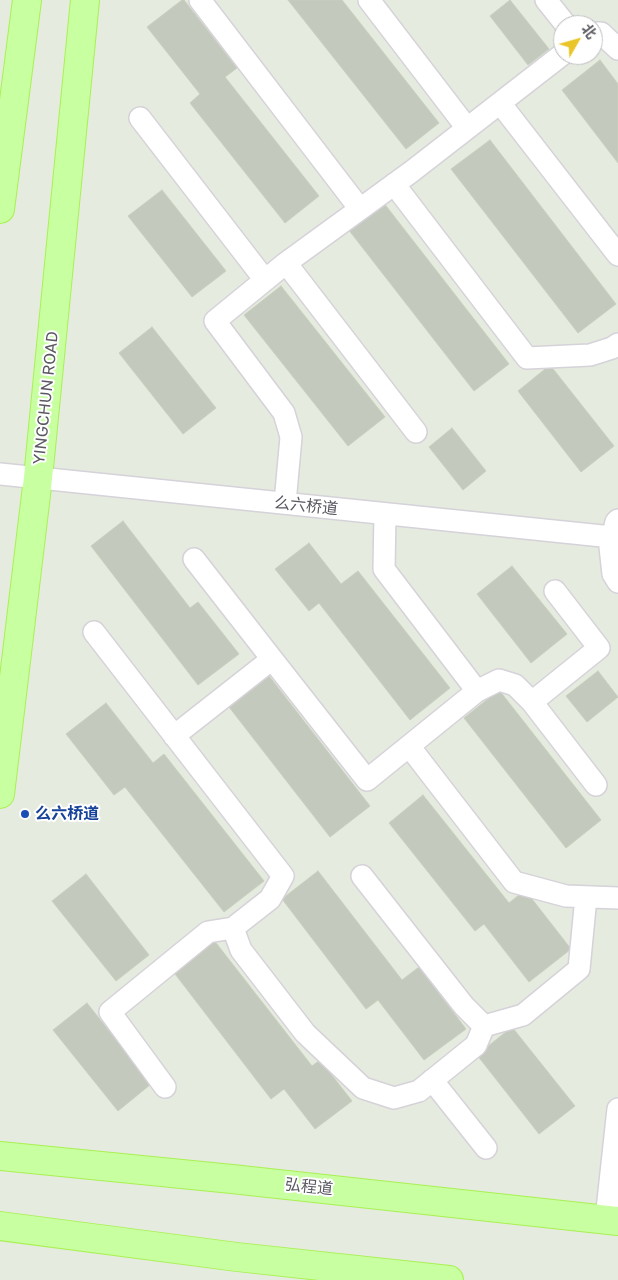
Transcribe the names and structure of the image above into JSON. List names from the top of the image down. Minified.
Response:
{"streets":{"main road":["YINGCHUN ROAD","弘程道"],"street":["么六桥道"]},"crossings":[["YINGCHUN ROAD","么六桥道"]],"places":["么六桥道"],"north":"top right"}
